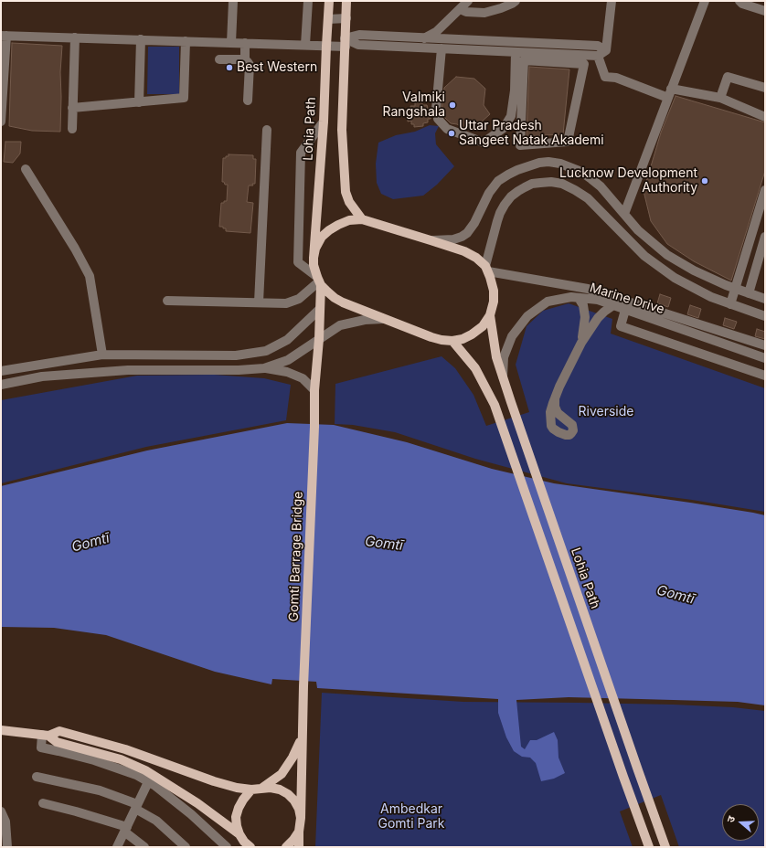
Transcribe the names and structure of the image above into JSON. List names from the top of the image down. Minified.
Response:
{"streets":{"main road":["Lohia Path","Gomti Barrage Bridge"],"street":["Marine Drive"]},"crossings":[["Lohia Path","Marine Drive"],["Lohia Path","Gomti Barrage Bridge"]],"water":["Gomtī"],"parks":["Riverside","Ambedkar Gomti Park"],"places":["Best Western","Valmiki Rangshala","Uttar Pradesh Sangeet Natak Akademi","Lucknow Development Authority"],"north":"left"}
